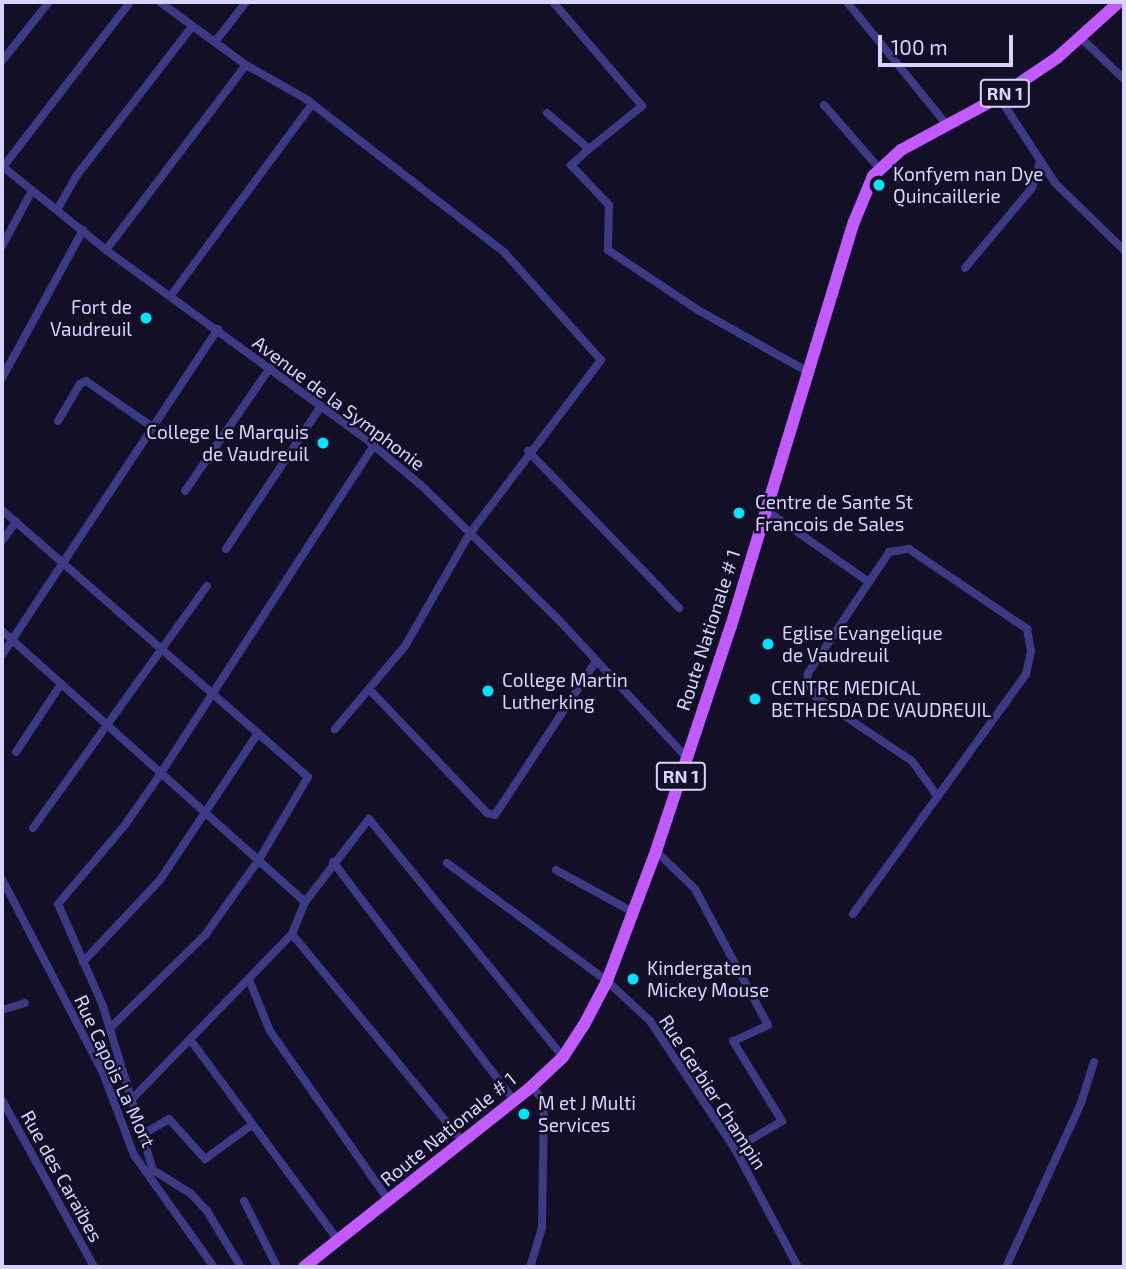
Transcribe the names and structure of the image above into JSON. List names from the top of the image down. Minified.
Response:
{"streets":{"main road":["RN 1","Route Nationale # 1"],"street":["Avenue de la Symphonie","Rue Capois La Mort","Rue Gerbier Champin","Rue des Caraïbes"]},"crossings":[["Avenue de la Symphonie","Route Nationale # 1"],["Route Nationale # 1","Rue Gerbier Champin"]],"places":["Konfyem nan Dye Quincaillerie","Fort de Vaudreuil","College Le Marquis de Vaudreuil","Centre de Sante St Francois de Sales","Eglise Evangelique de Vaudreuil","College Martin Lutherking","CENTRE MEDICAL BETHESDA DE VAUDREUIL","Kindergaten Mickey Mouse","M et J Multi Services"],"scale_bar":"100 m"}
